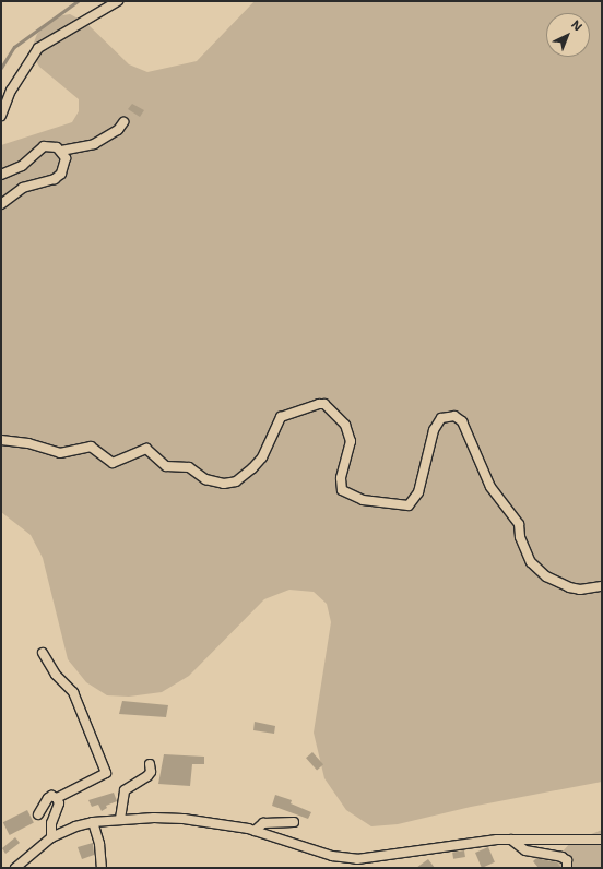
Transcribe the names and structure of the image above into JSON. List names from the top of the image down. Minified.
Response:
{"north":"top right"}
